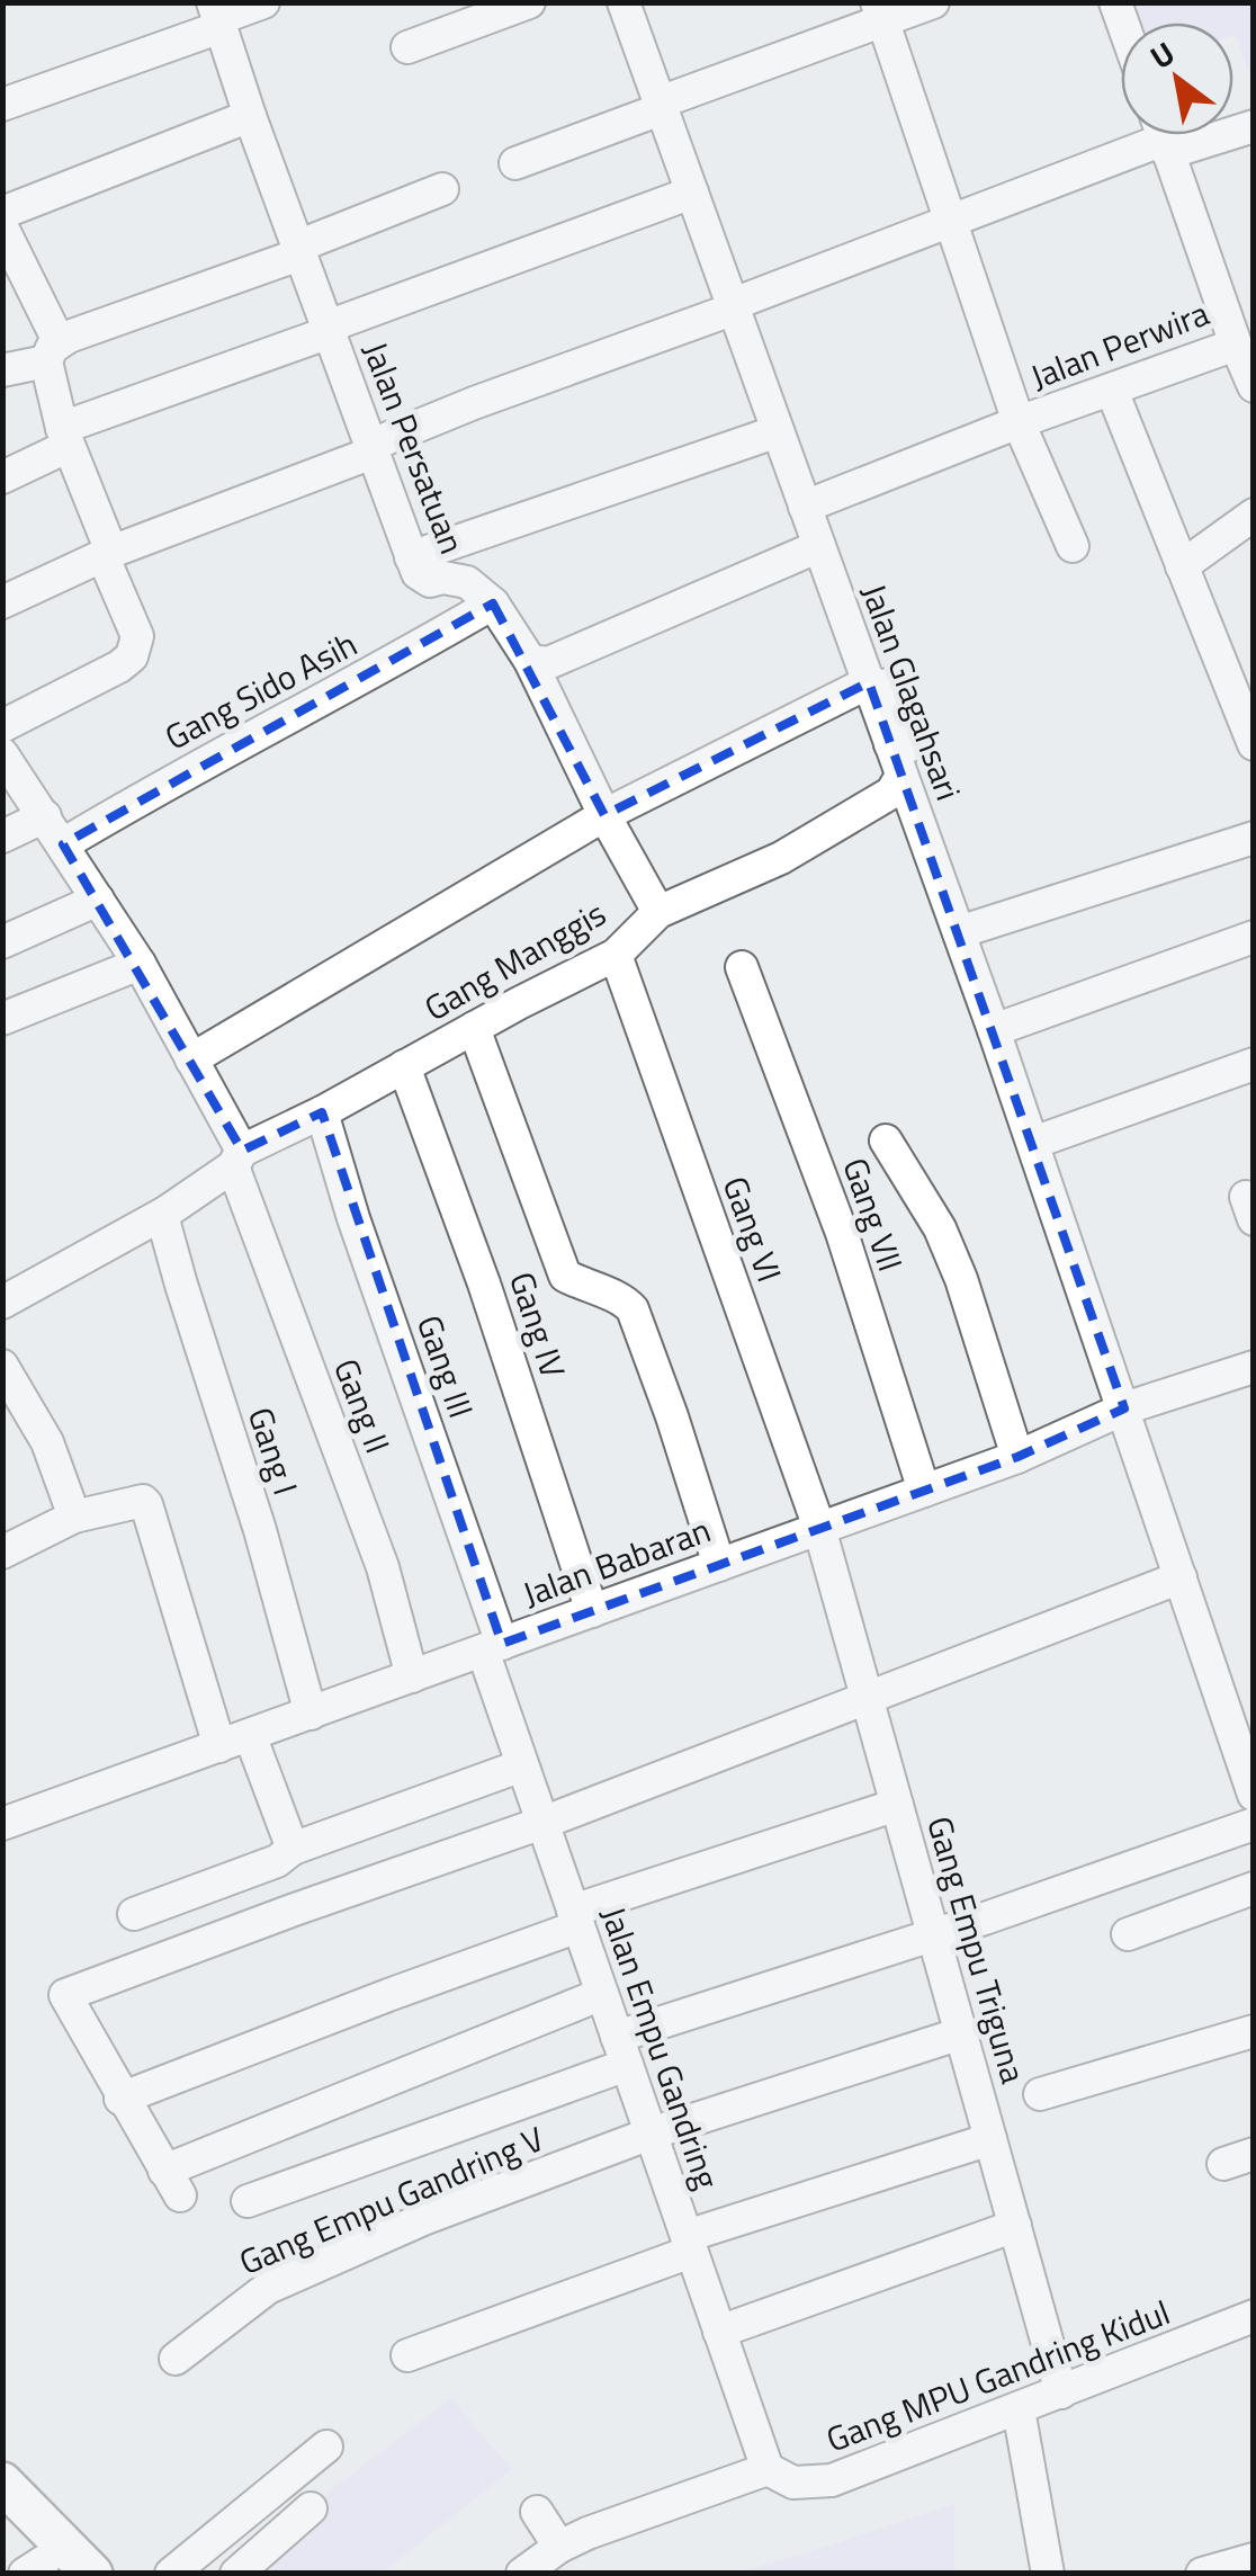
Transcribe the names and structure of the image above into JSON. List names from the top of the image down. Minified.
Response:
{"streets":{"street":["Jalan Perwira","Jalan Persatuan","Gang Sido Asih","Jalan Glagahsari","Gang Manggis","Gang VII","Gang VI","Gang IV","Gang III","Gang II","Gang I","Jalan Babaran","Gang Empu Triguna","Jalan Empu Gandring","Gang Empu Gandring V","Gang MPU Gandring Kidul"]},"crossings":[["Jalan Perwira","Jalan Glagahsari"],["Jalan Persatuan","Gang Sido Asih"],["Gang Sido Asih","Gang II"],["Jalan Glagahsari","Gang Manggis"],["Jalan Glagahsari","Jalan Babaran"],["Gang Manggis","Gang VI"],["Gang Manggis","Gang IV"],["Gang Manggis","Gang III"],["Gang Manggis","Gang II"],["Gang Manggis","Gang I"],["Gang VII","Jalan Babaran"],["Gang VI","Jalan Babaran"],["Gang VI","Gang Empu Triguna"],["Gang IV","Jalan Babaran"],["Gang III","Jalan Babaran"],["Gang III","Jalan Empu Gandring"],["Gang II","Jalan Babaran"],["Gang I","Jalan Babaran"],["Jalan Babaran","Gang Empu Triguna"],["Jalan Babaran","Jalan Empu Gandring"],["Gang Empu Triguna","Gang Empu Gandring V"],["Gang Empu Triguna","Gang MPU Gandring Kidul"],["Jalan Empu Gandring","Gang Empu Gandring V"],["Jalan Empu Gandring","Gang MPU Gandring Kidul"]],"north":"top left"}
